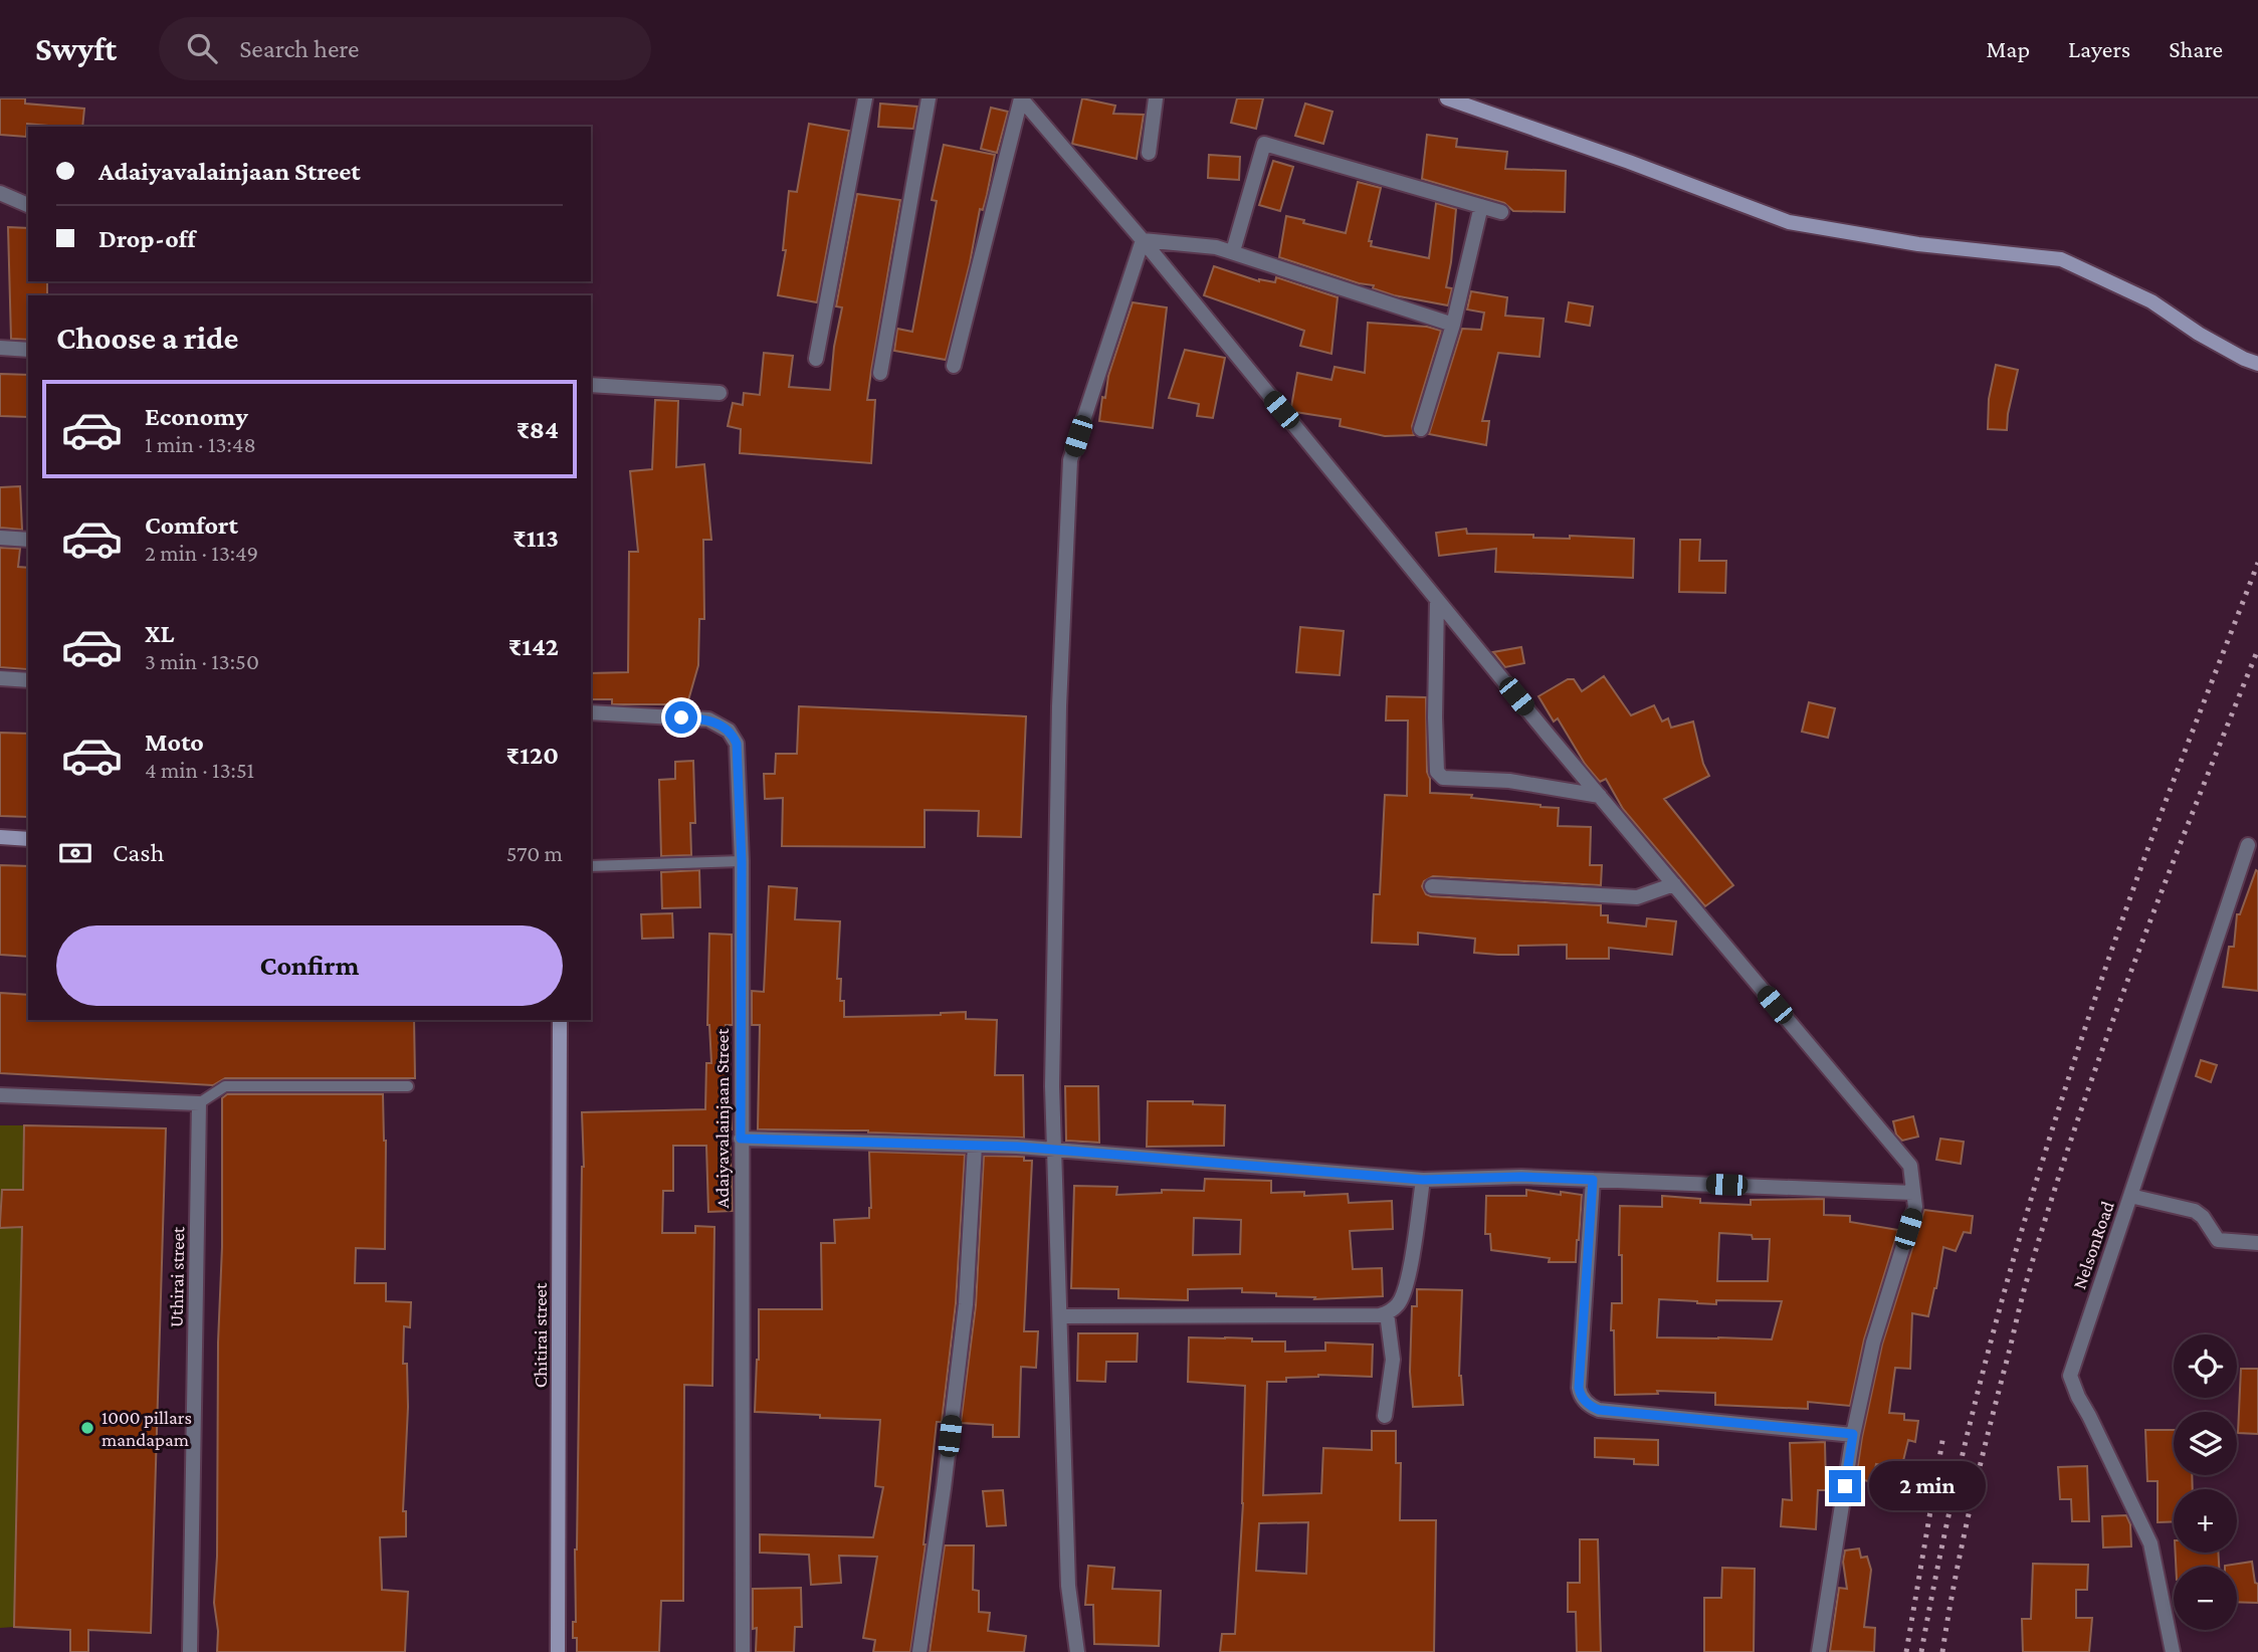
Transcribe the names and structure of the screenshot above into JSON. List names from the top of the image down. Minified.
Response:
{"streets":{"main road":["Chitirai street"],"street":["Adaiyavalainjaan Street","NelsonRoad","Uthirai street"]},"places":["1000 pillars mandapam"],"page":{"header":"Swyft","search":"Search here","nav":["Map","Layers","Share"],"banner":["Adaiyavalainjaan Street","Drop-off"],"heading":"Choose a ride","list":[{"name":"Economy","note":"1 min · 13:48","value":"₹84"},{"name":"Comfort","note":"2 min · 13:49","value":"₹113"},{"name":"XL","note":"3 min · 13:50","value":"₹142"},{"name":"Moto","note":"4 min · 13:51","value":"₹120"}],"pay":["Cash","570 m"],"buttons":"Confirm","map_buttons":["+","−"],"bubble":"2 min"}}
